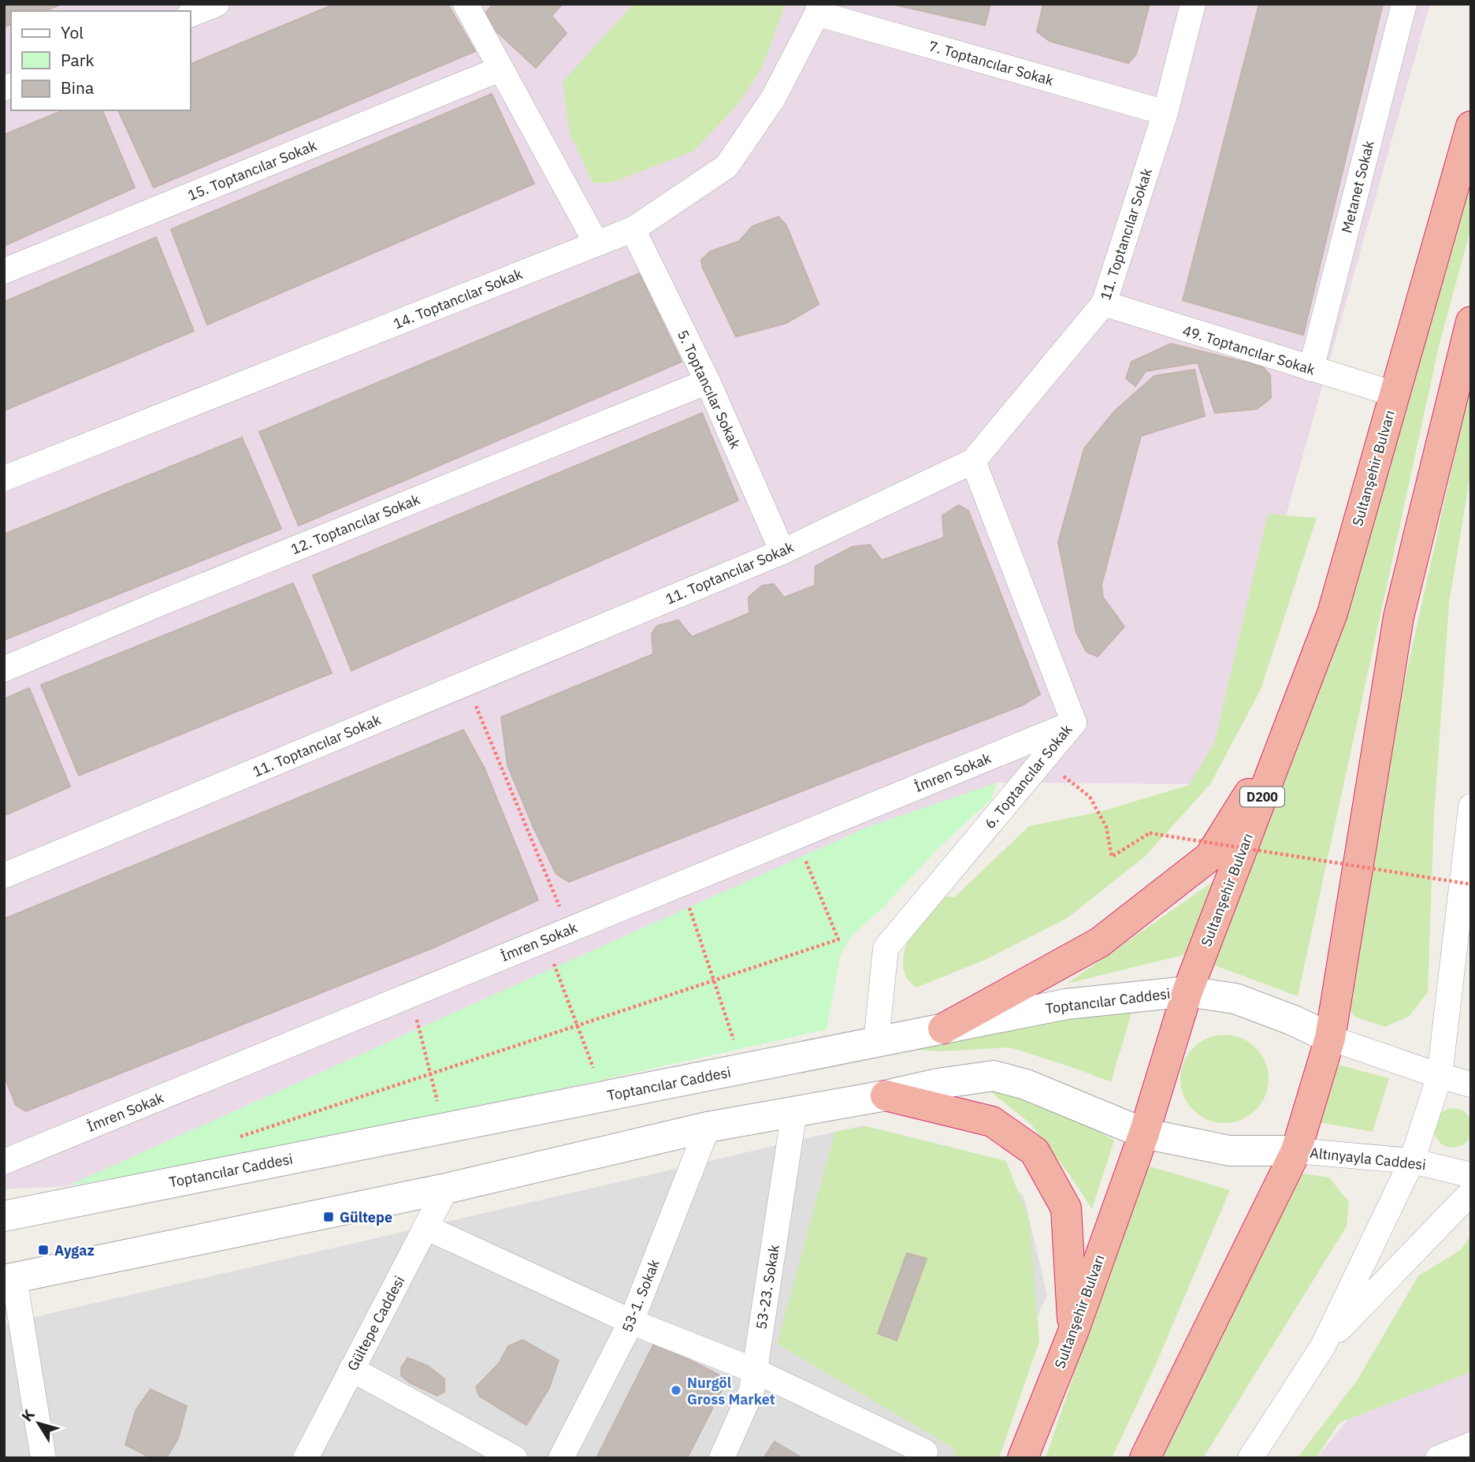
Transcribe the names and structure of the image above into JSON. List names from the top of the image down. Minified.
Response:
{"streets":{"highway":["Sultanşehir Bulvarı","D200"],"street":["7. Toptancılar Sokak","15. Toptancılar Sokak","Metanet Sokak","11. Toptancılar Sokak","14. Toptancılar Sokak","49. Toptancılar Sokak","5. Toptancılar Sokak","12. Toptancılar Sokak","İmren Sokak","6. Toptancılar Sokak","Toptancılar Caddesi","Altınyayla Caddesi","53-23. Sokak","53-1. Sokak","Gültepe Caddesi"]},"crossings":[["7. Toptancılar Sokak","11. Toptancılar Sokak"],["7. Toptancılar Sokak","14. Toptancılar Sokak"],["Metanet Sokak","49. Toptancılar Sokak"],["11. Toptancılar Sokak","49. Toptancılar Sokak"],["11. Toptancılar Sokak","5. Toptancılar Sokak"],["11. Toptancılar Sokak","6. Toptancılar Sokak"],["14. Toptancılar Sokak","5. Toptancılar Sokak"],["49. Toptancılar Sokak","Sultanşehir Bulvarı"],["5. Toptancılar Sokak","12. Toptancılar Sokak"],["Sultanşehir Bulvarı","Toptancılar Caddesi"],["İmren Sokak","6. Toptancılar Sokak"],["6. Toptancılar Sokak","Toptancılar Caddesi"]],"places":{"transit":["Gültepe","Aygaz"],"other":["Nurgöl Gross Market"]},"legend":["Yol","Park","Bina"],"north":"top left"}
